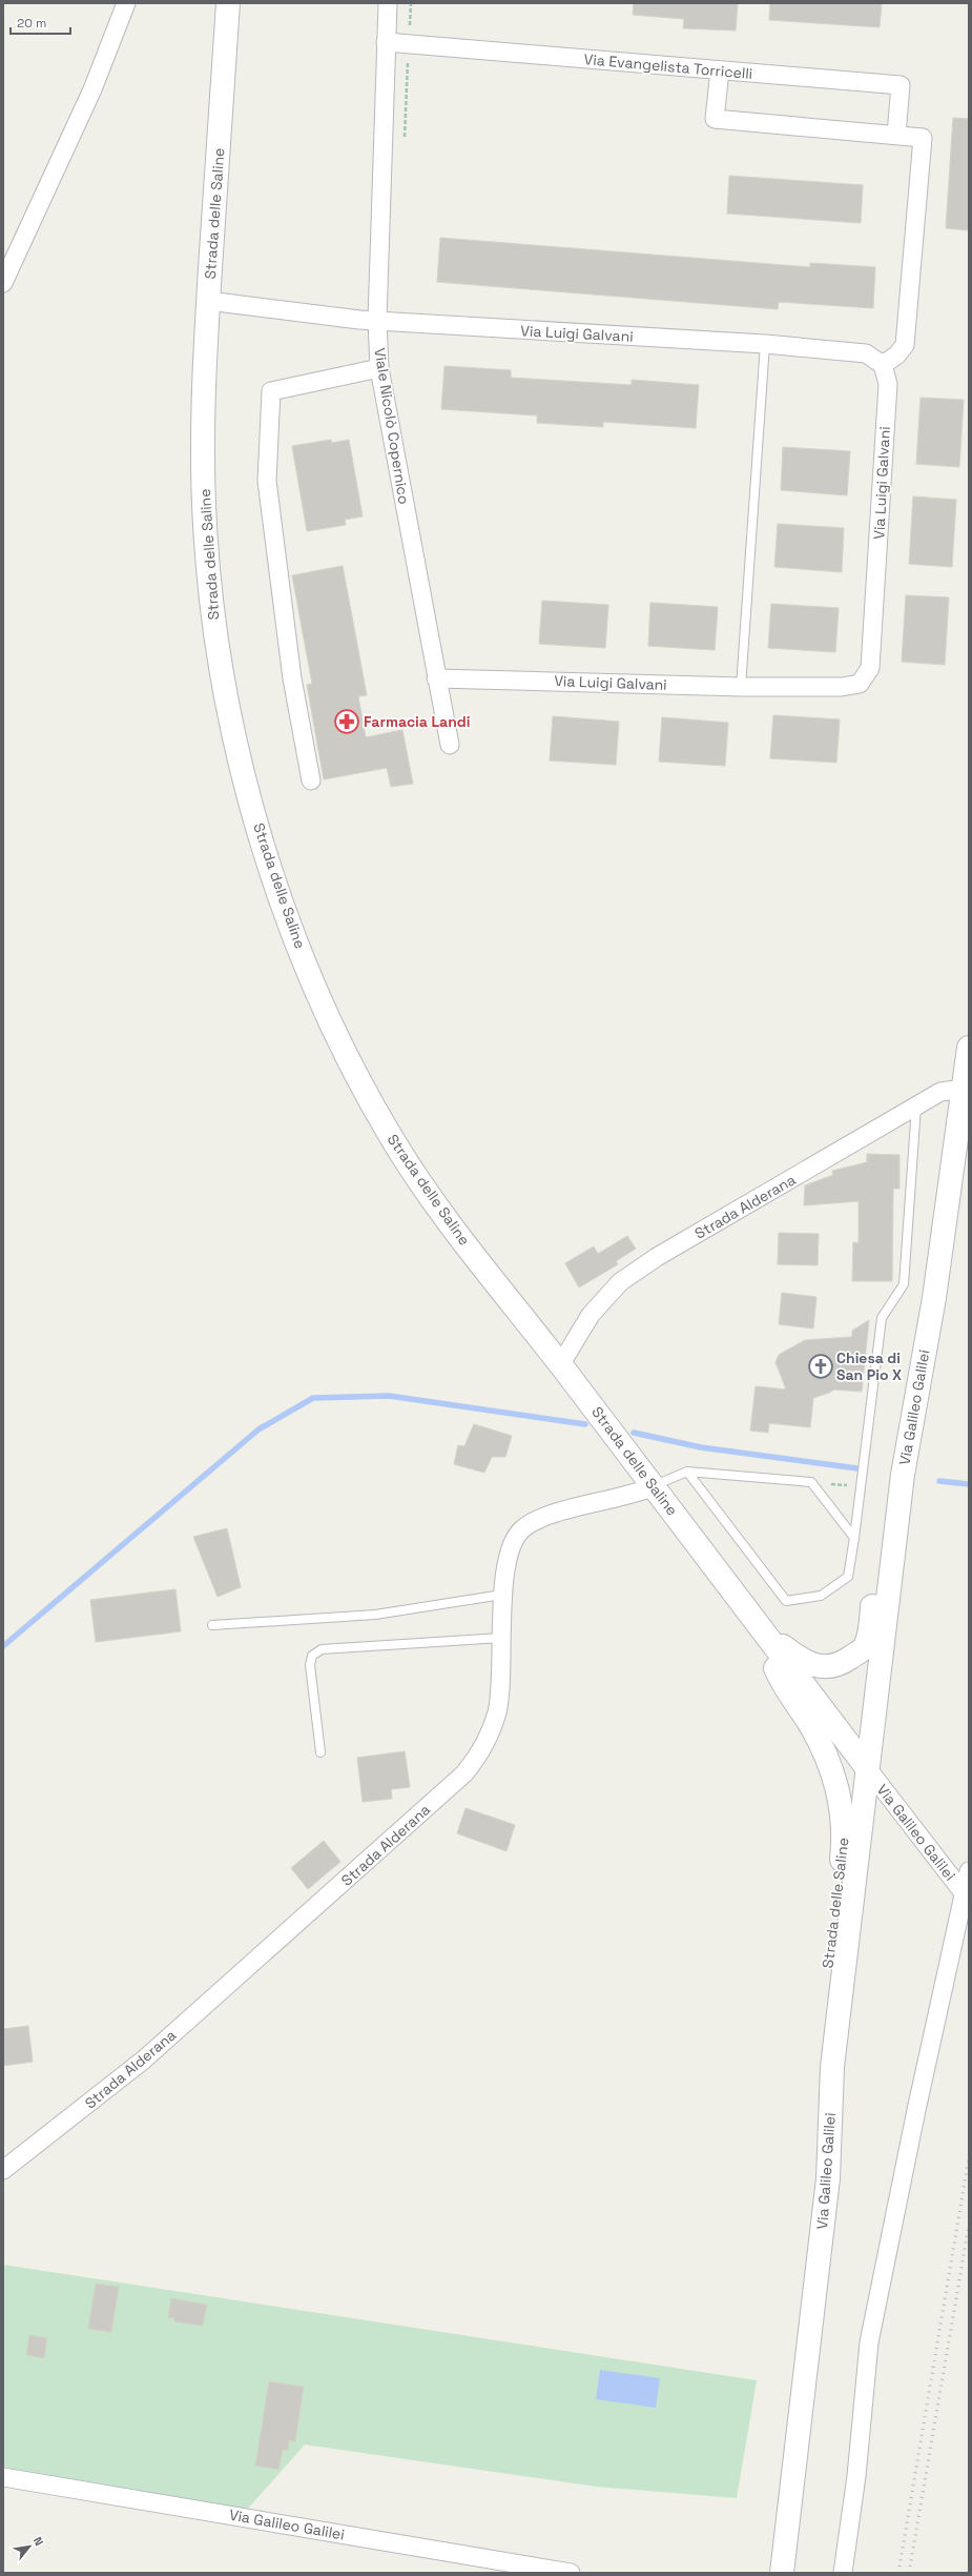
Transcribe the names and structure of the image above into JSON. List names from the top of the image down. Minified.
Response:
{"streets":{"street":["Via Evangelista Torricelli","Strada delle Saline","Via Luigi Galvani","Viale Nicolò Copernico","Strada Alderana","Via Galileo Galilei"]},"crossings":[["Via Evangelista Torricelli","Viale Nicolò Copernico"],["Strada delle Saline","Via Luigi Galvani"],["Strada delle Saline","Strada Alderana"],["Strada delle Saline","Via Galileo Galilei"],["Via Luigi Galvani","Viale Nicolò Copernico"],["Strada Alderana","Via Galileo Galilei"]],"places":{"pharmacy":["Farmacia Landi"],"church":["Chiesa di San Pio X"]},"scale_bar":"20 m","north":"top right"}
